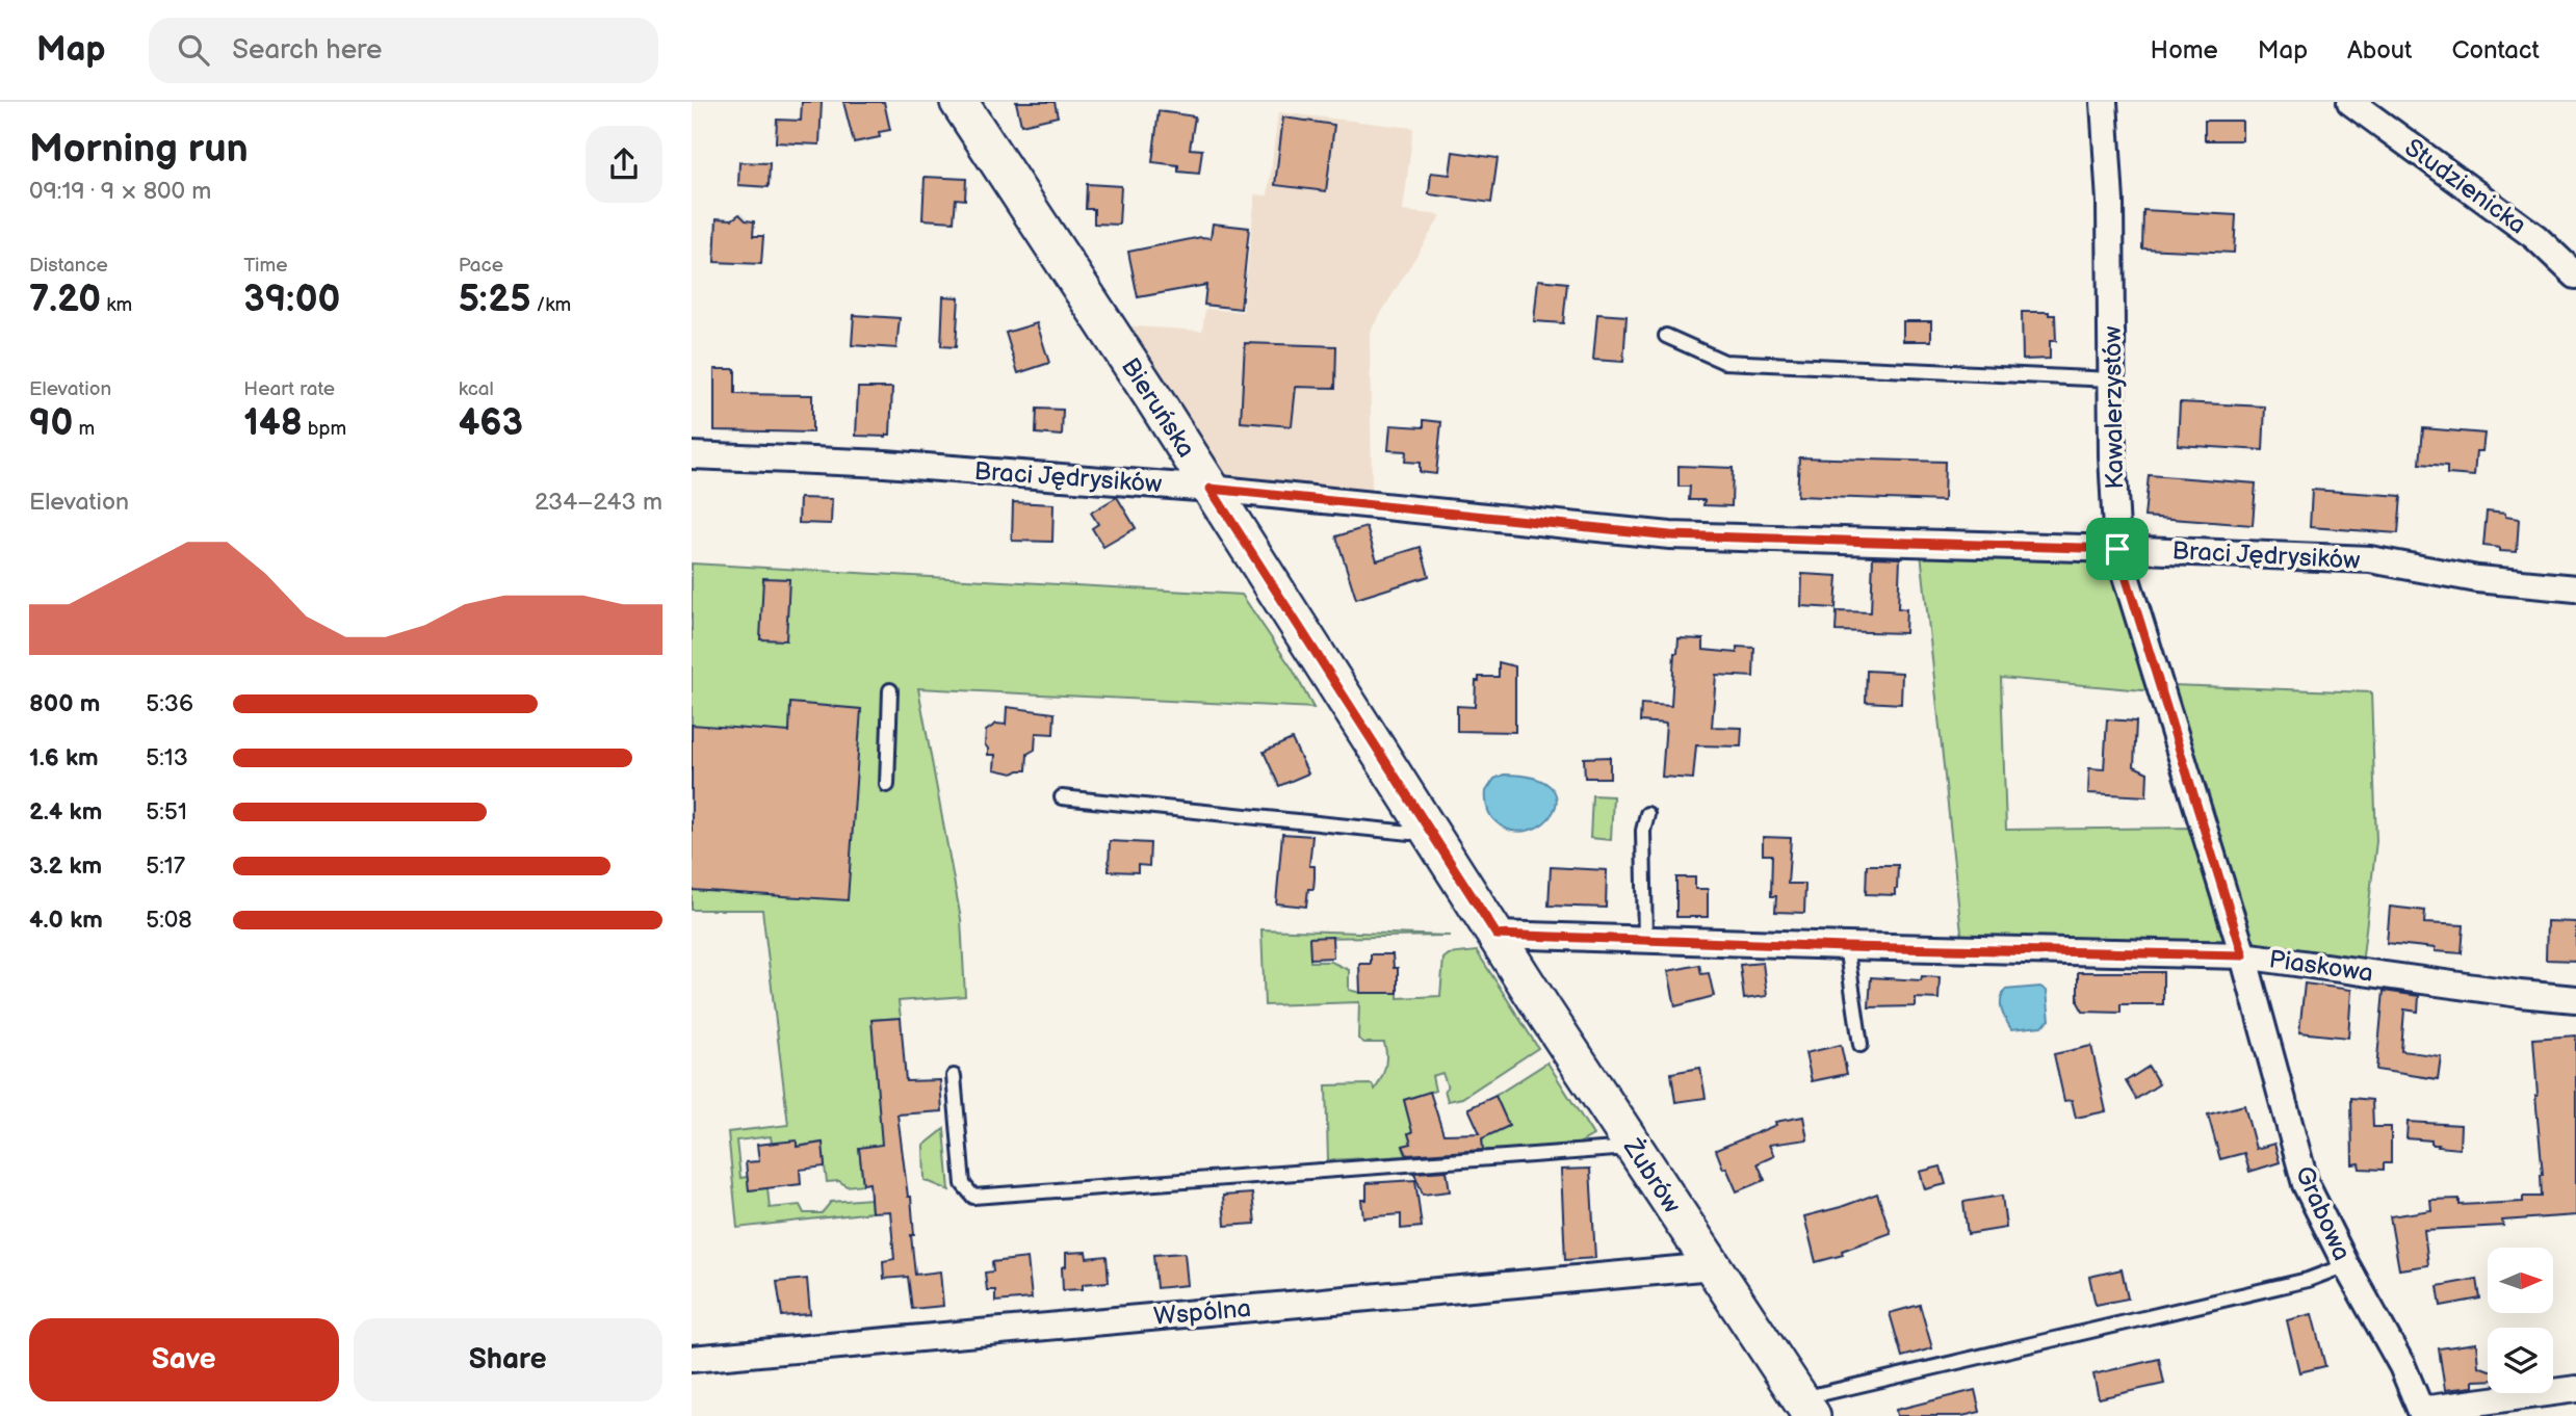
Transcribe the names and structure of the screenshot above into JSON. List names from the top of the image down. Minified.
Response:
{"streets":{"main road":["Bieruńska","Żubrów"],"street":["Studzienicka","Kawalerzystów","Braci Jędrysików","Piaskowa","Grabowa","Wspólna"]},"crossings":[["Bieruńska","Braci Jędrysików"],["Bieruńska","Piaskowa"],["Bieruńska","Żubrów"],["Kawalerzystów","Braci Jędrysików"],["Kawalerzystów","Piaskowa"],["Kawalerzystów","Grabowa"],["Piaskowa","Żubrów"],["Piaskowa","Grabowa"],["Żubrów","Wspólna"]],"north":"right","page":{"header":"Map","search":"Search here","nav":["Home","Map","About","Contact"],"heading":["Morning run","09:19 · 9 × 800 m"],"stats":[["Distance","7.20 km"],["Time","39:00"],["Pace","5:25 /km"],["Elevation","90 m"],["Heart rate","148 bpm"],["kcal","463"]],"chart":["Elevation","234–243 m"],"list":[{"name":"800 m","note":"5:36"},{"name":"1.6 km","note":"5:13"},{"name":"2.4 km","note":"5:51"},{"name":"3.2 km","note":"5:17"},{"name":"4.0 km","note":"5:08"}],"buttons":["Save","Share"]}}
